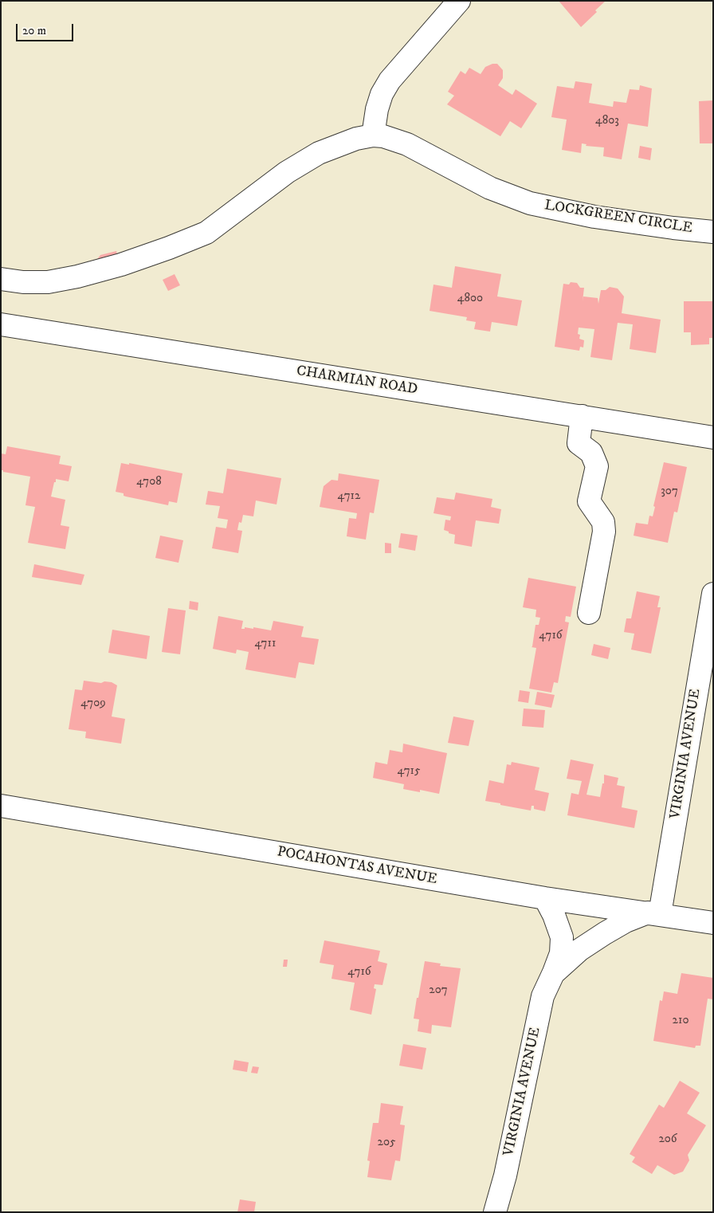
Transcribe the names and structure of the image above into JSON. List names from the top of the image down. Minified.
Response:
{"streets":{"street":["LOCKGREEN CIRCLE","CHARMIAN ROAD","VIRGINIA AVENUE","POCAHONTAS AVENUE"]},"crossings":[["VIRGINIA AVENUE","POCAHONTAS AVENUE"]],"house_numbers":["4803","4800","4708","307","4712","4716","4711","4709","4715","4716","207","210","206","205"],"scale_bar":"20 m"}
